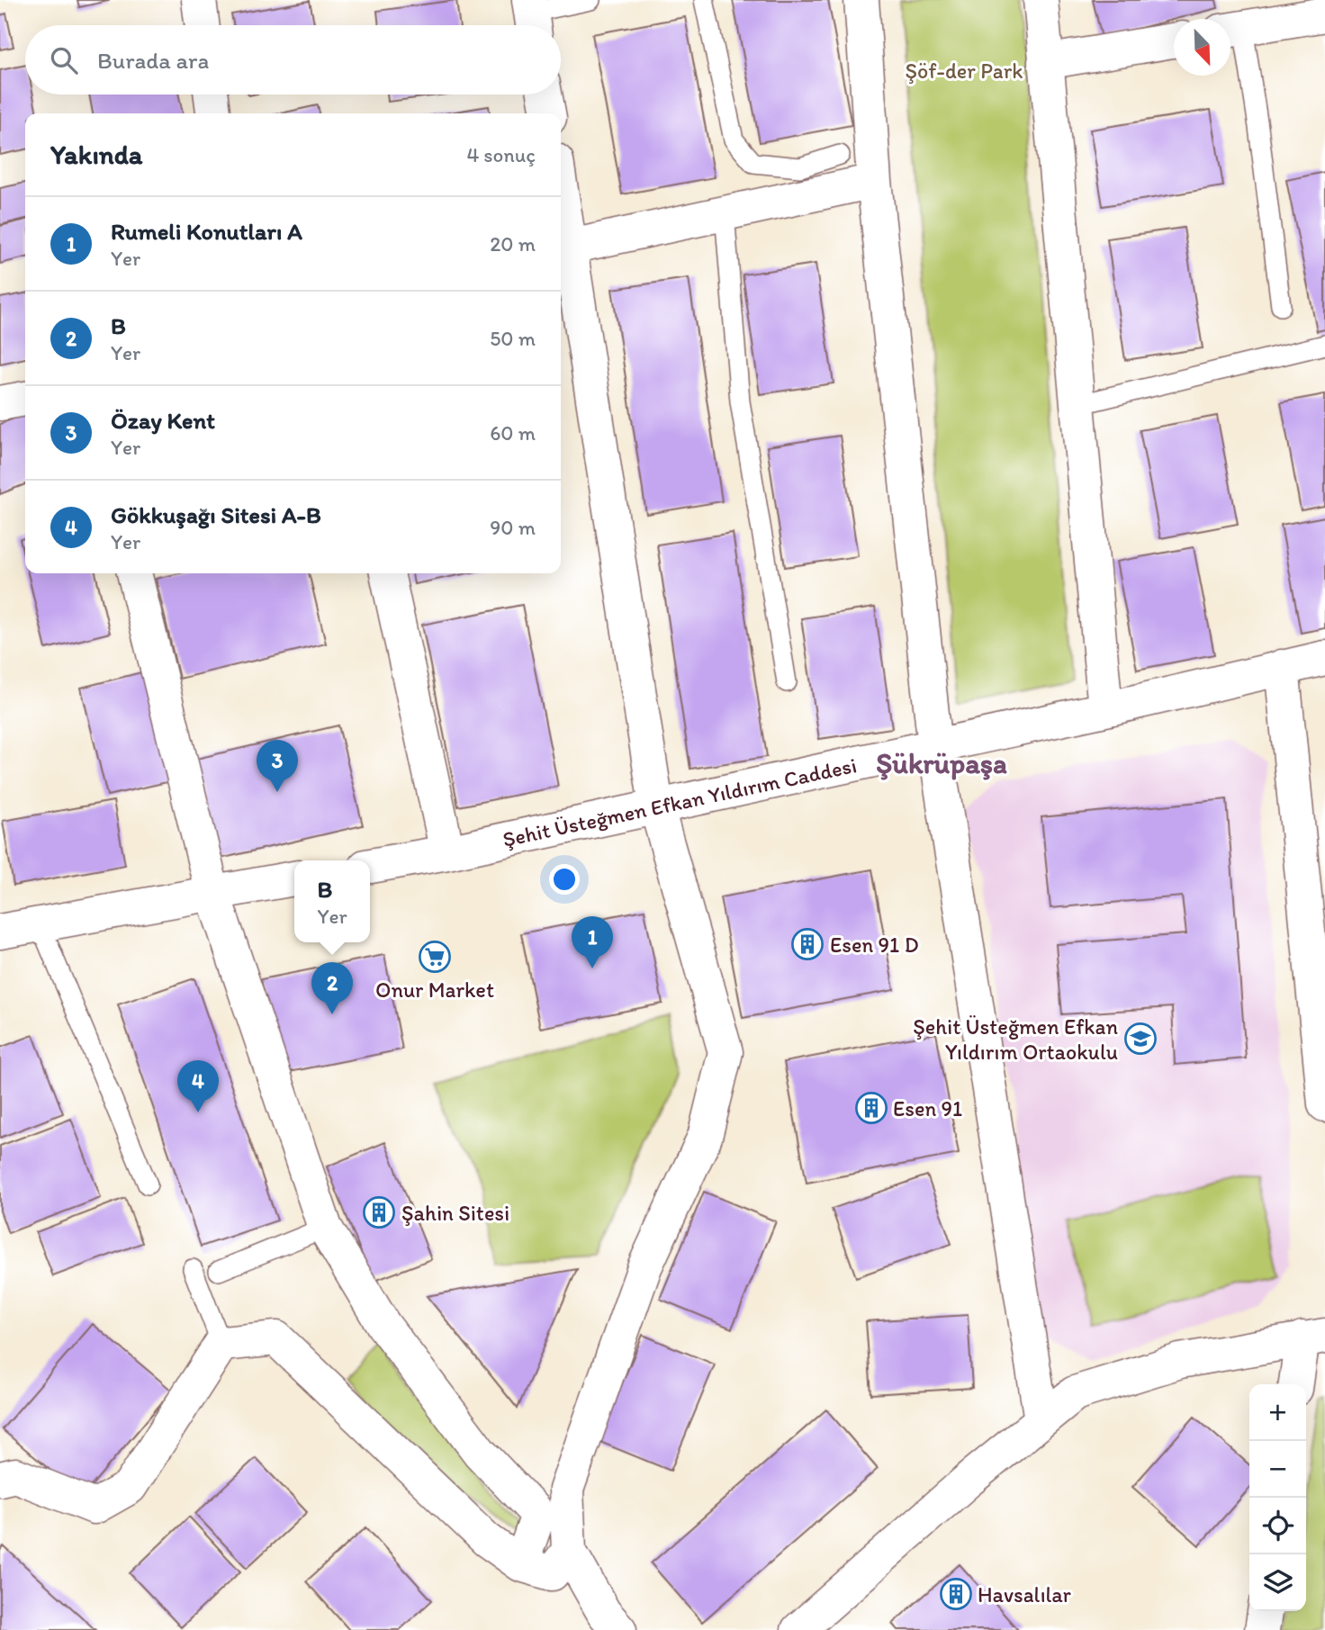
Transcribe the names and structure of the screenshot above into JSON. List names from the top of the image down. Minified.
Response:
{"streets":{"street":["Şehit Üsteğmen Efkan Yıldırım Caddesi"]},"districts":["Şükrüpaşa"],"parks":["Şöf-der Park"],"places":{"building":["Esen 91 D","Esen 91","Şahin Sitesi","Havsalılar"],"supermarket":["Onur Market"],"school or university":["Şehit Üsteğmen Efkan Yıldırım Ortaokulu"]},"north":"bottom right","page":{"search":"Burada ara","heading":["Yakında","4 sonuç"],"list":[{"mark":"1","name":"Rumeli Konutları A","note":"Yer","value":"20 m"},{"mark":"2","name":"B","note":"Yer","value":"50 m"},{"mark":"3","name":"Özay Kent","note":"Yer","value":"60 m"},{"mark":"4","name":"Gökkuşağı Sitesi A-B","note":"Yer","value":"90 m"}],"pins":["3","1","2","4"],"popup":["B","Yer"],"map_buttons":["+","−"]}}
